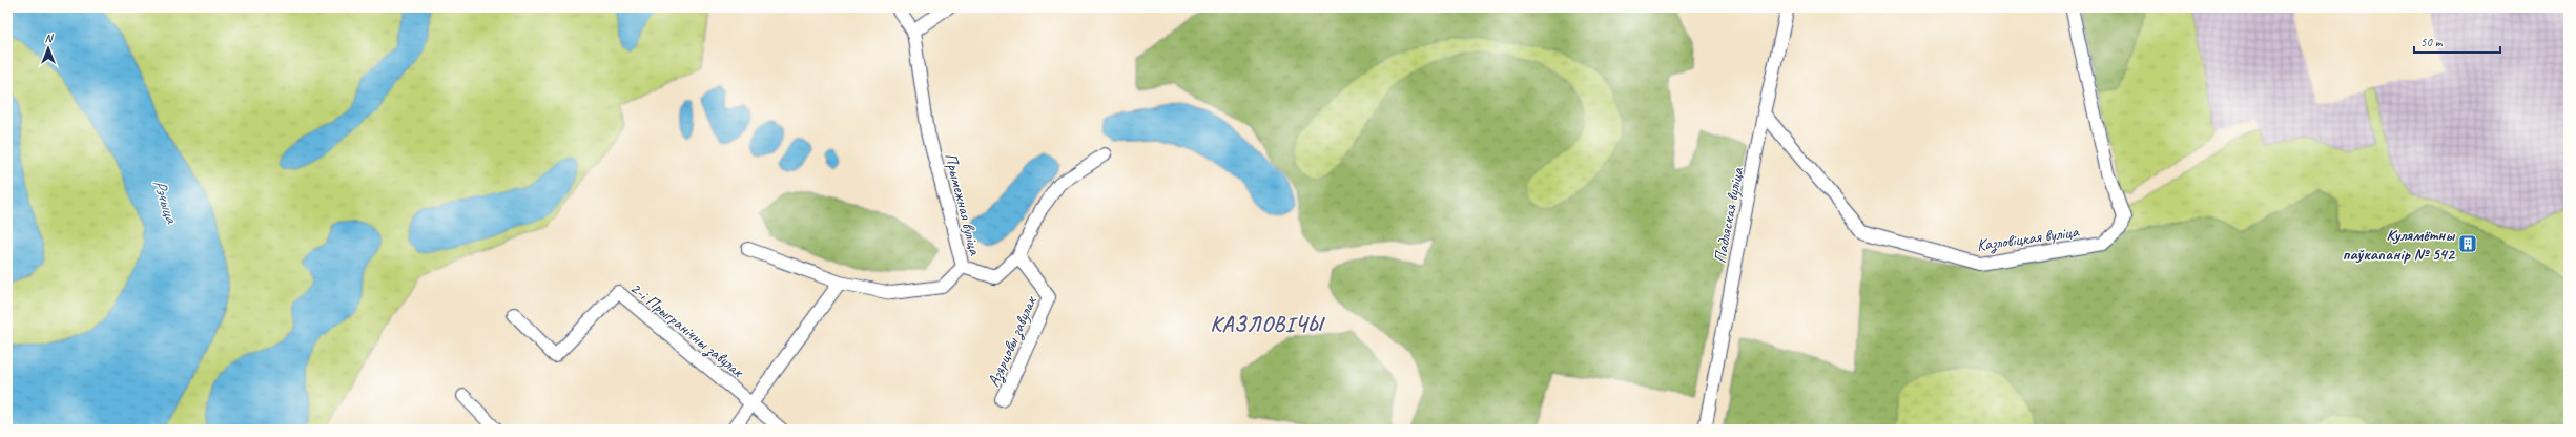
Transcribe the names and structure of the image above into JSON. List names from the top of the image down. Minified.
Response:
{"streets":{"street":["Прымежная вуліца","Падляская вуліца","Казловіцкая вуліца","2-і Прыгранічны завулак","Азярцовы завулак"]},"crossings":[["Падляская вуліца","Казловіцкая вуліца"]],"districts":["КАЗЛОВІЧЫ"],"water":["Рэчыца"],"places":{"building":["Кулямётны паўкапанір № 542"]},"scale_bar":"50 m","north":"top"}
